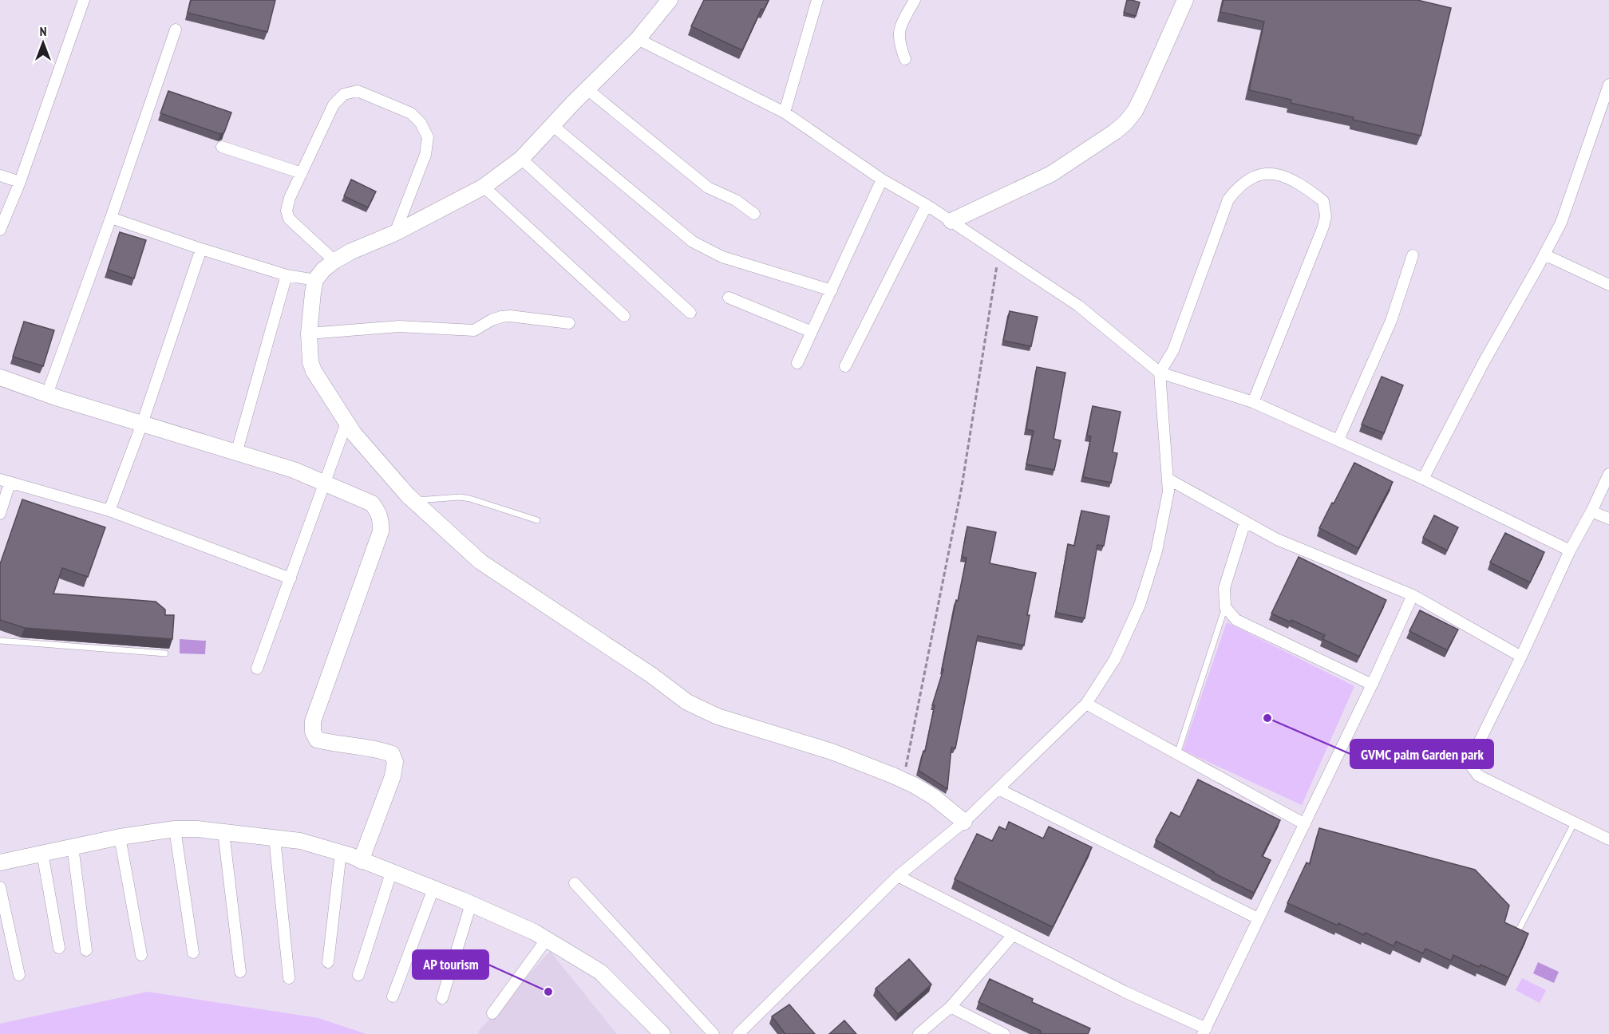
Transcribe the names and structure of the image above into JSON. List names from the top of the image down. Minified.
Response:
{"places":["GVMC palm Garden park","AP tourism"],"north":"top"}
